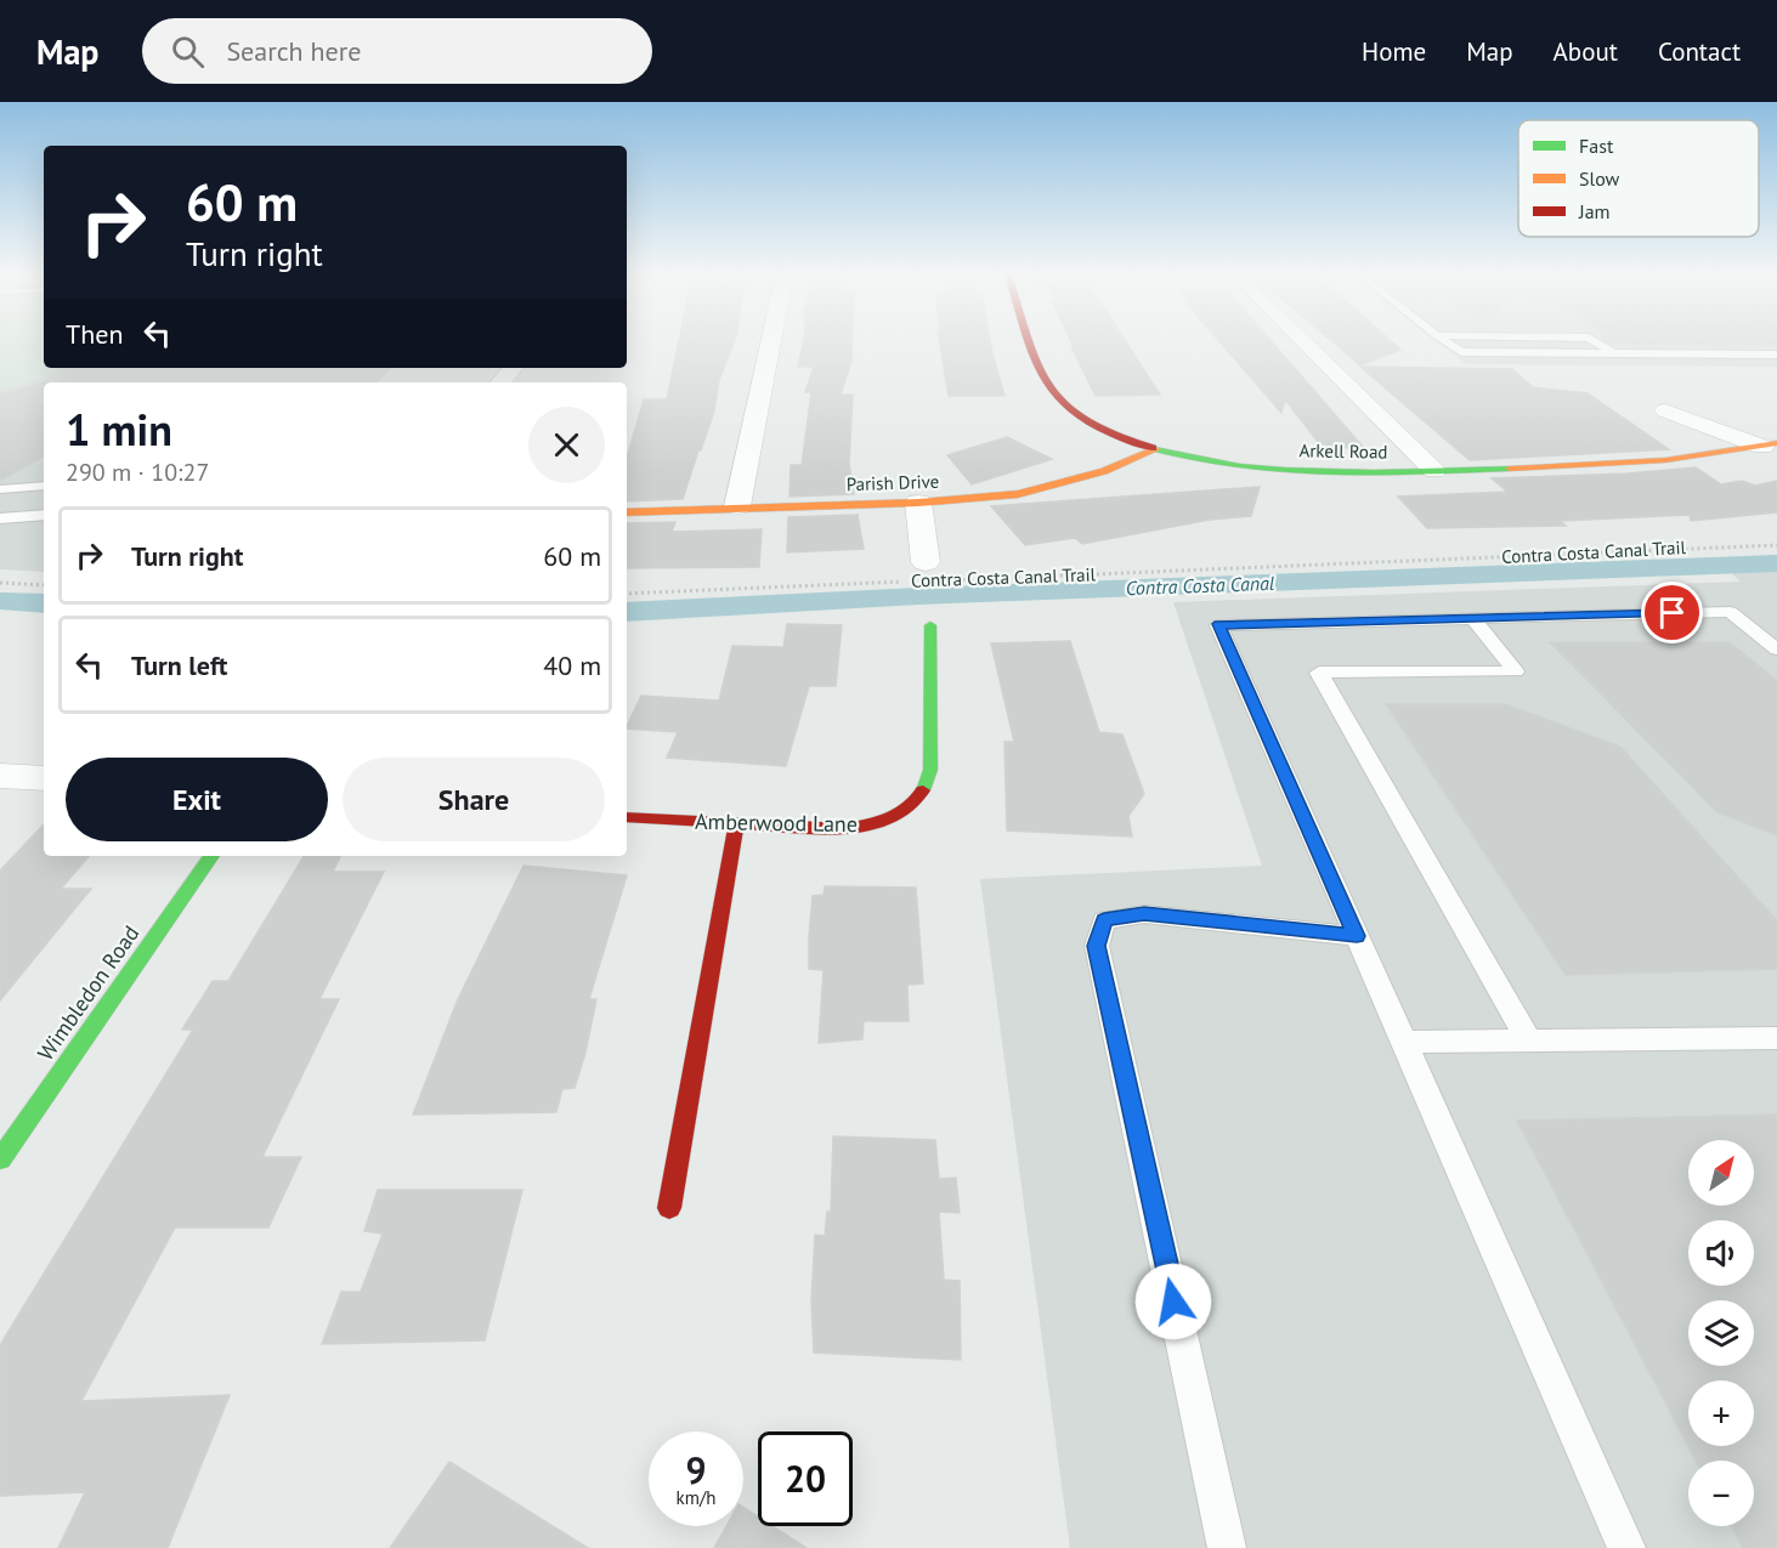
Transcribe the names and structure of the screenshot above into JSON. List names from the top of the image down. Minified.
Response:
{"streets":{"street":["Arkell Road","Parish Drive","Amberwood Lane","Wimbledon Road"],"path":["Contra Costa Canal Trail"]},"crossings":[["Arkell Road","Parish Drive"]],"water":["Contra Costa Canal"],"legend":["Fast","Slow","Jam"],"north":"top right","page":{"header":"Map","search":"Search here","nav":["Home","Map","About","Contact"],"turn":["60 m","Turn right"],"then":"Then","heading":["1 min","290 m · 10:27"],"list":[{"name":"Turn right","value":"60 m"},{"name":"Turn left","value":"40 m"}],"buttons":["Exit","Share"],"map_buttons":["+","−"],"speed":"9 km/h","limit":"20"}}
